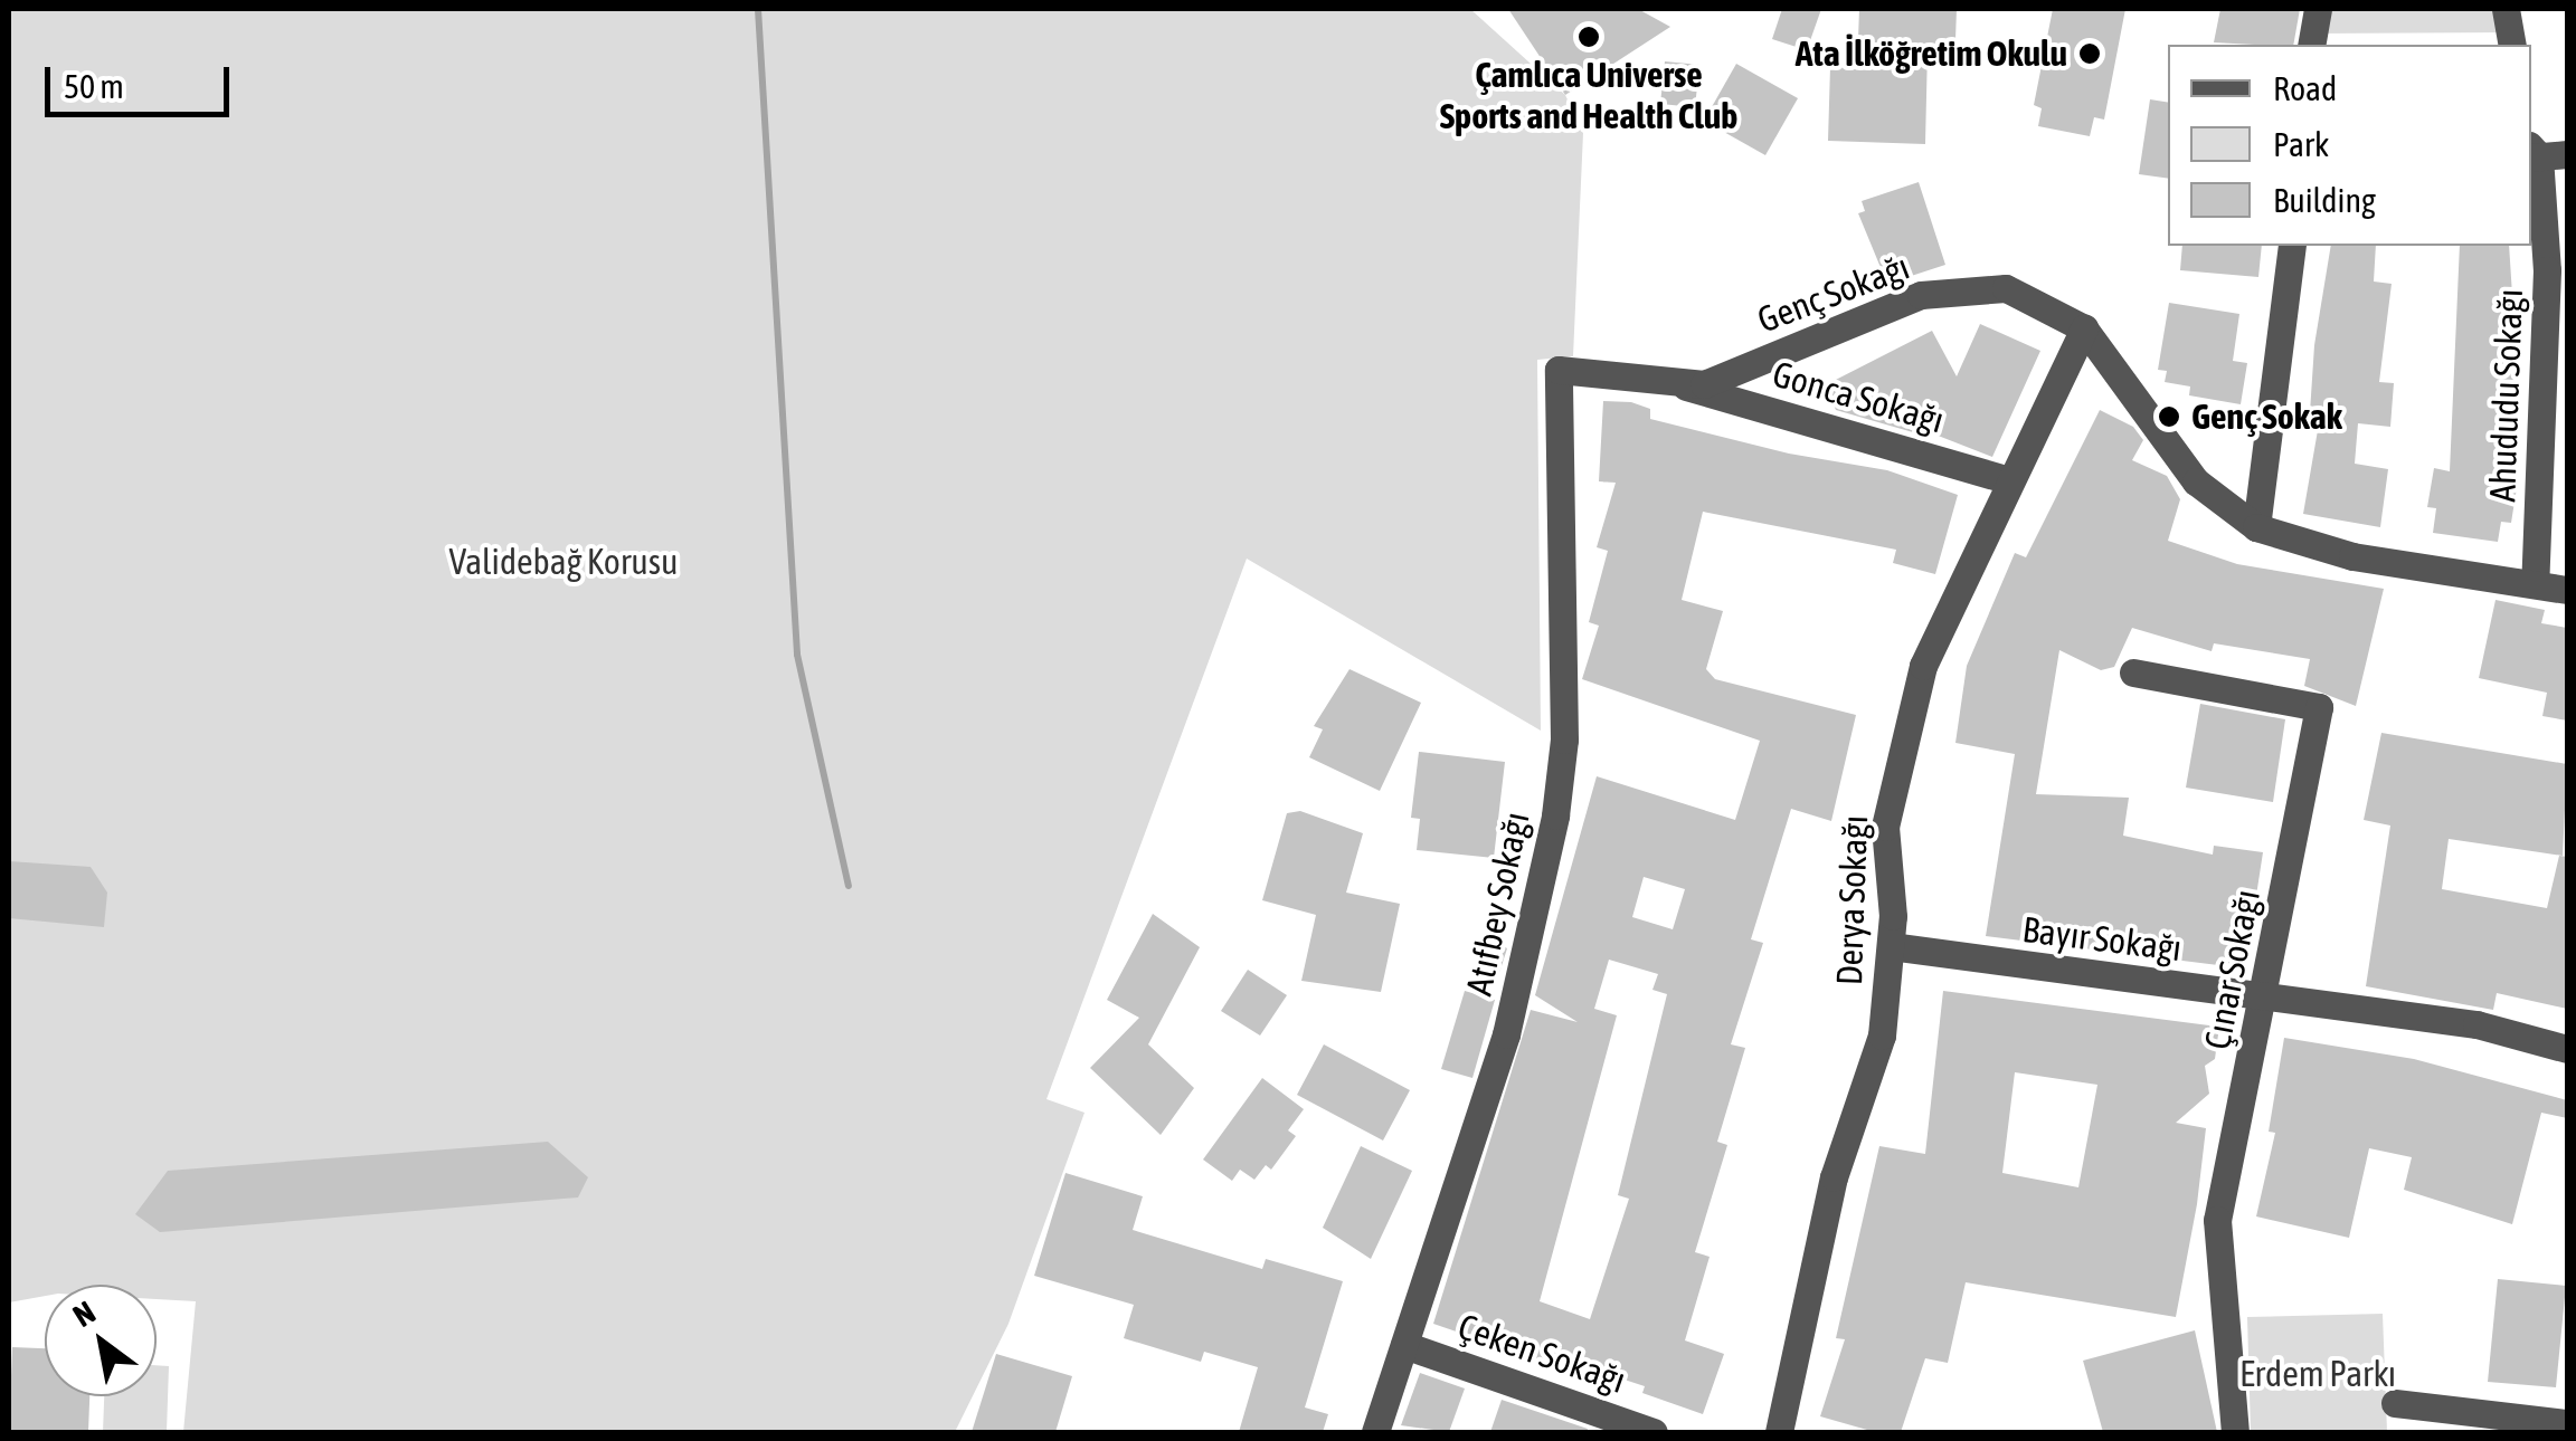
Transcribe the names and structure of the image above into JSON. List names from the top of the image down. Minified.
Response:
{"streets":{"street":["Genç Sokağı","Ahududu Sokağı","Gonca Sokağı","Derya Sokağı","Atıfbey Sokağı","Bayır Sokağı","Çınar Sokağı","Çeken Sokağı"]},"crossings":[["Genç Sokağı","Ahududu Sokağı"],["Genç Sokağı","Gonca Sokağı"],["Genç Sokağı","Derya Sokağı"],["Genç Sokağı","Atıfbey Sokağı"],["Gonca Sokağı","Derya Sokağı"],["Derya Sokağı","Bayır Sokağı"],["Atıfbey Sokağı","Çeken Sokağı"],["Bayır Sokağı","Çınar Sokağı"]],"parks":["Validebağ Korusu","Erdem Parkı"],"places":["Çamlıca Universe Sports and Health Club","Ata İlköğretim Okulu","Genç Sokak"],"legend":["Road","Park","Building"],"scale_bar":"50 m","north":"top left"}
